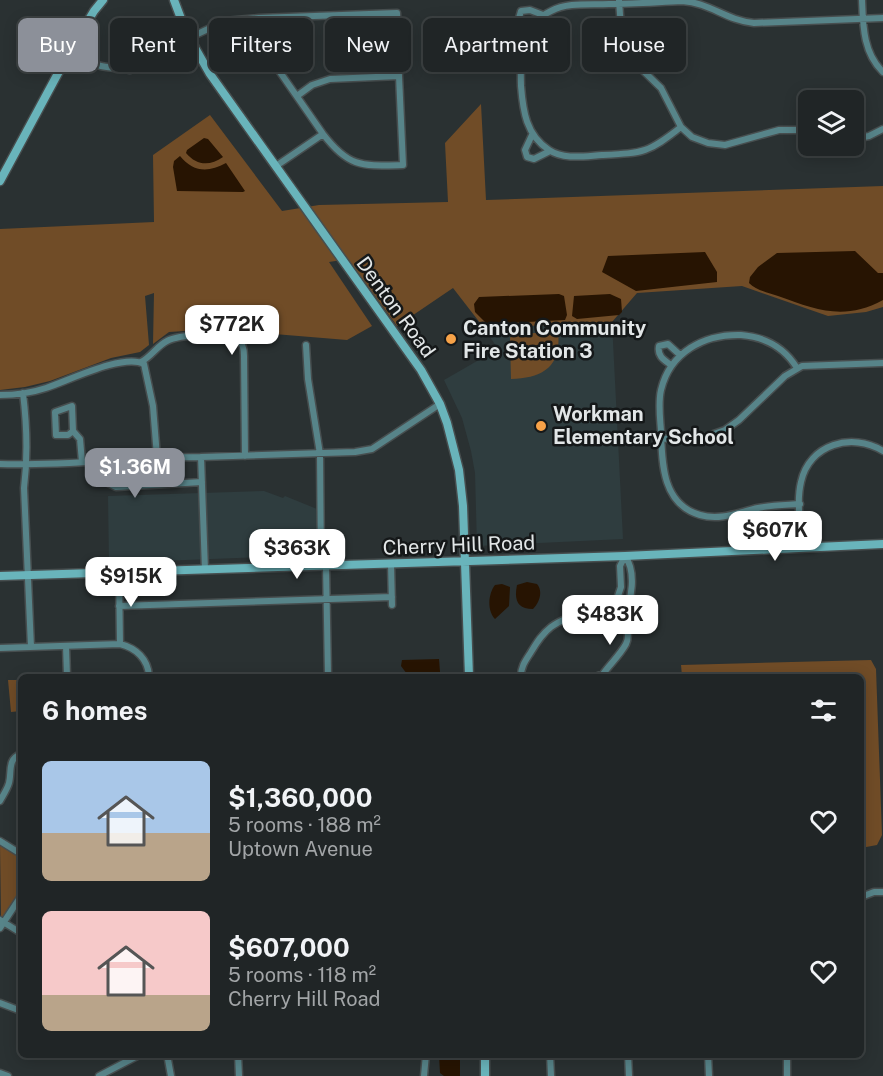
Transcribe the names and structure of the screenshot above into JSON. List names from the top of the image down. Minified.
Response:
{"streets":{"street":["Denton Road","Cherry Hill Road"]},"crossings":[["Denton Road","Cherry Hill Road"]],"places":["Canton Community Fire Station 3","Workman Elementary School"],"page":{"chip":["Buy","Rent","Filters","New","Apartment","House"],"price":["$772K","$1.36M","$607K","$363K","$915K","$483K"],"heading":"6 homes","list":[{"name":"$1,360,000","note":"5 rooms · 188 m² · Uptown Avenue"},{"name":"$607,000","note":"5 rooms · 118 m² · Cherry Hill Road"}]}}
